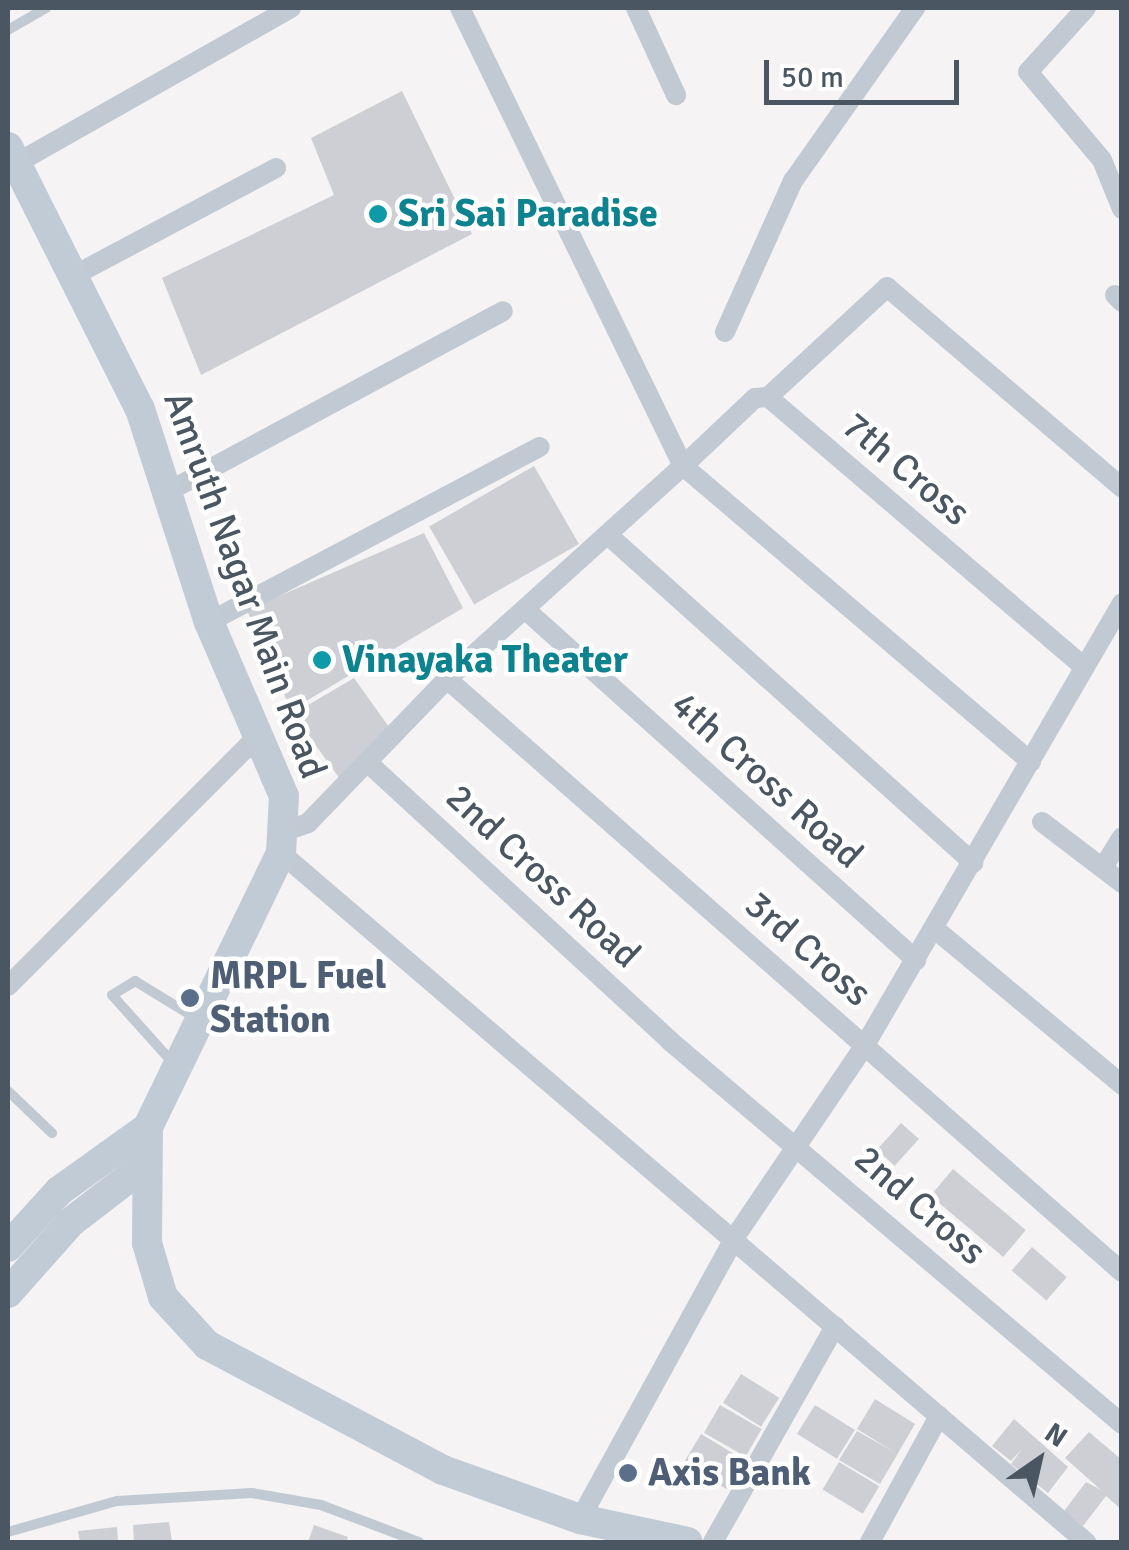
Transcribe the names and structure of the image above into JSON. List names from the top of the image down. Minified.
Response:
{"streets":{"main road":["Amruth Nagar Main Road"],"street":["7th Cross","4th Cross Road","2nd Cross Road","3rd Cross","2nd Cross"]},"crossings":[["2nd Cross Road","2nd Cross"]],"places":["Sri Sai Paradise","Vinayaka Theater","MRPL Fuel Station","Axis Bank"],"scale_bar":"50 m","north":"top right"}
